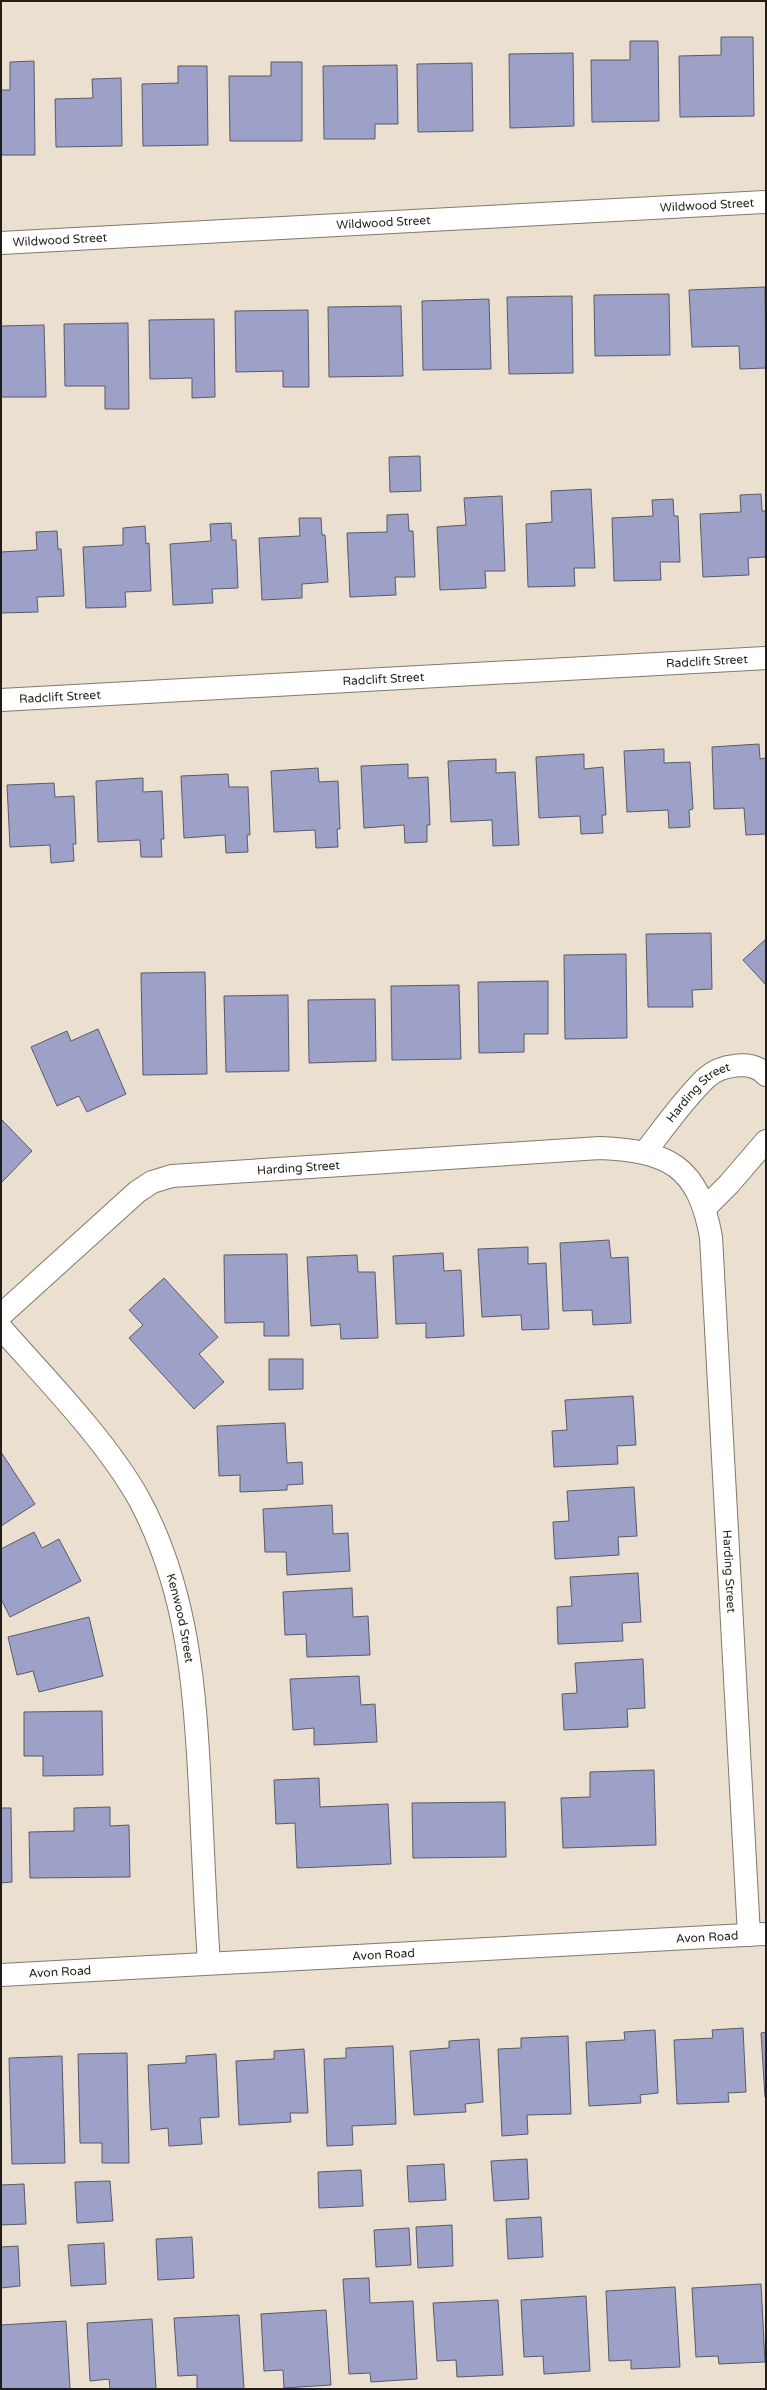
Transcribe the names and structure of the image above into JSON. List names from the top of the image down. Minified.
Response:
{"streets":{"street":["Wildwood Street","Radclift Street","Harding Street","Kenwood Street","Avon Road"]},"crossings":[["Harding Street","Avon Road"],["Kenwood Street","Avon Road"]]}
